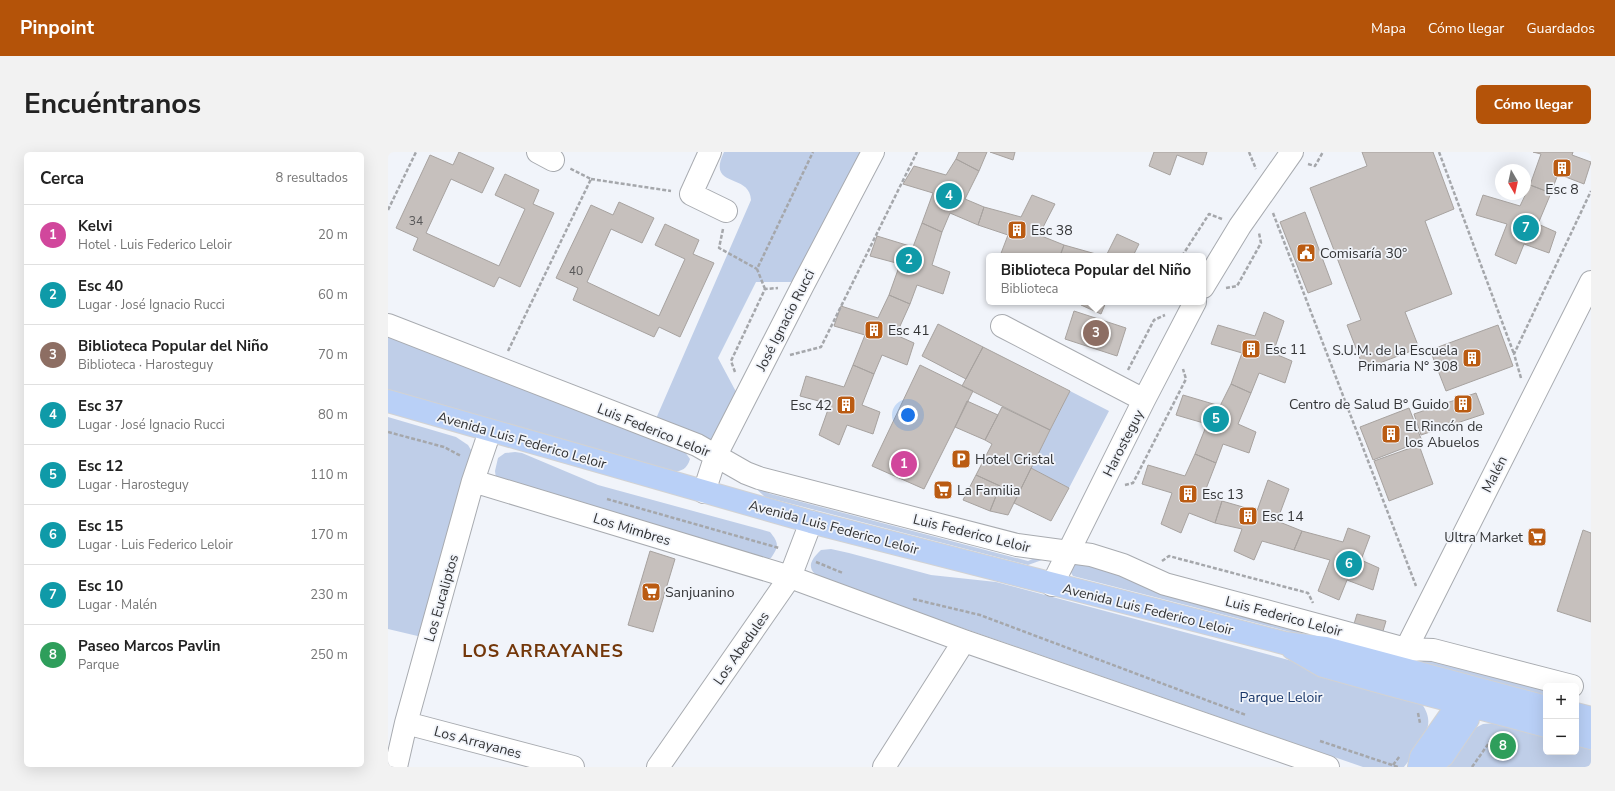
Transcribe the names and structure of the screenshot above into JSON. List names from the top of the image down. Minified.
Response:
{"streets":{"main road":["Avenida Luis Federico Leloir"],"street":["José Ignacio Rucci","Luis Federico Leloir","Harosteguy","Malén","Los Mimbres","Los Eucaliptos","Los Abedules","Los Arrayanes"]},"crossings":[["José Ignacio Rucci","Luis Federico Leloir"],["José Ignacio Rucci","Avenida Luis Federico Leloir"],["Luis Federico Leloir","Avenida Luis Federico Leloir"],["Luis Federico Leloir","Harosteguy"],["Luis Federico Leloir","Malén"],["Avenida Luis Federico Leloir","Harosteguy"],["Avenida Luis Federico Leloir","Malén"],["Avenida Luis Federico Leloir","Los Eucaliptos"],["Avenida Luis Federico Leloir","Los Abedules"],["Los Mimbres","Los Eucaliptos"],["Los Mimbres","Los Abedules"],["Los Eucaliptos","Los Arrayanes"]],"districts":["LOS ARRAYANES"],"parks":["Parque Leloir"],"places":{"building":["Esc 8","Esc 38","Esc 41","Esc 11","S.U.M. de la Escuela Primaria N° 308","Centro de Salud B° Guido","Esc 42","El Rincón de los Abuelos","Esc 13","Esc 14"],"public building":["Comisaría 30º"],"parking":["Hotel Cristal"],"supermarket":["La Familia","Ultra Market","Sanjuanino"]},"house_numbers":["34","40"],"north":"bottom","page":{"header":"Pinpoint","nav":["Mapa","Cómo llegar","Guardados"],"title":"Encuéntranos","buttons":"Cómo llegar","heading":["Cerca","8 resultados"],"pins":["4","7","2","3","5","1","6","8"],"list":[{"mark":"1","name":"Kelvi","note":"Hotel · Luis Federico Leloir","value":"20 m"},{"mark":"2","name":"Esc 40","note":"Lugar · José Ignacio Rucci","value":"60 m"},{"mark":"3","name":"Biblioteca Popular del Niño","note":"Biblioteca · Harosteguy","value":"70 m"},{"mark":"4","name":"Esc 37","note":"Lugar · José Ignacio Rucci","value":"80 m"},{"mark":"5","name":"Esc 12","note":"Lugar · Harosteguy","value":"110 m"},{"mark":"6","name":"Esc 15","note":"Lugar · Luis Federico Leloir","value":"170 m"},{"mark":"7","name":"Esc 10","note":"Lugar · Malén","value":"230 m"},{"mark":"8","name":"Paseo Marcos Pavlin","note":"Parque","value":"250 m"}],"popup":["Biblioteca Popular del Niño","Biblioteca"],"map_buttons":["+","−"]}}
